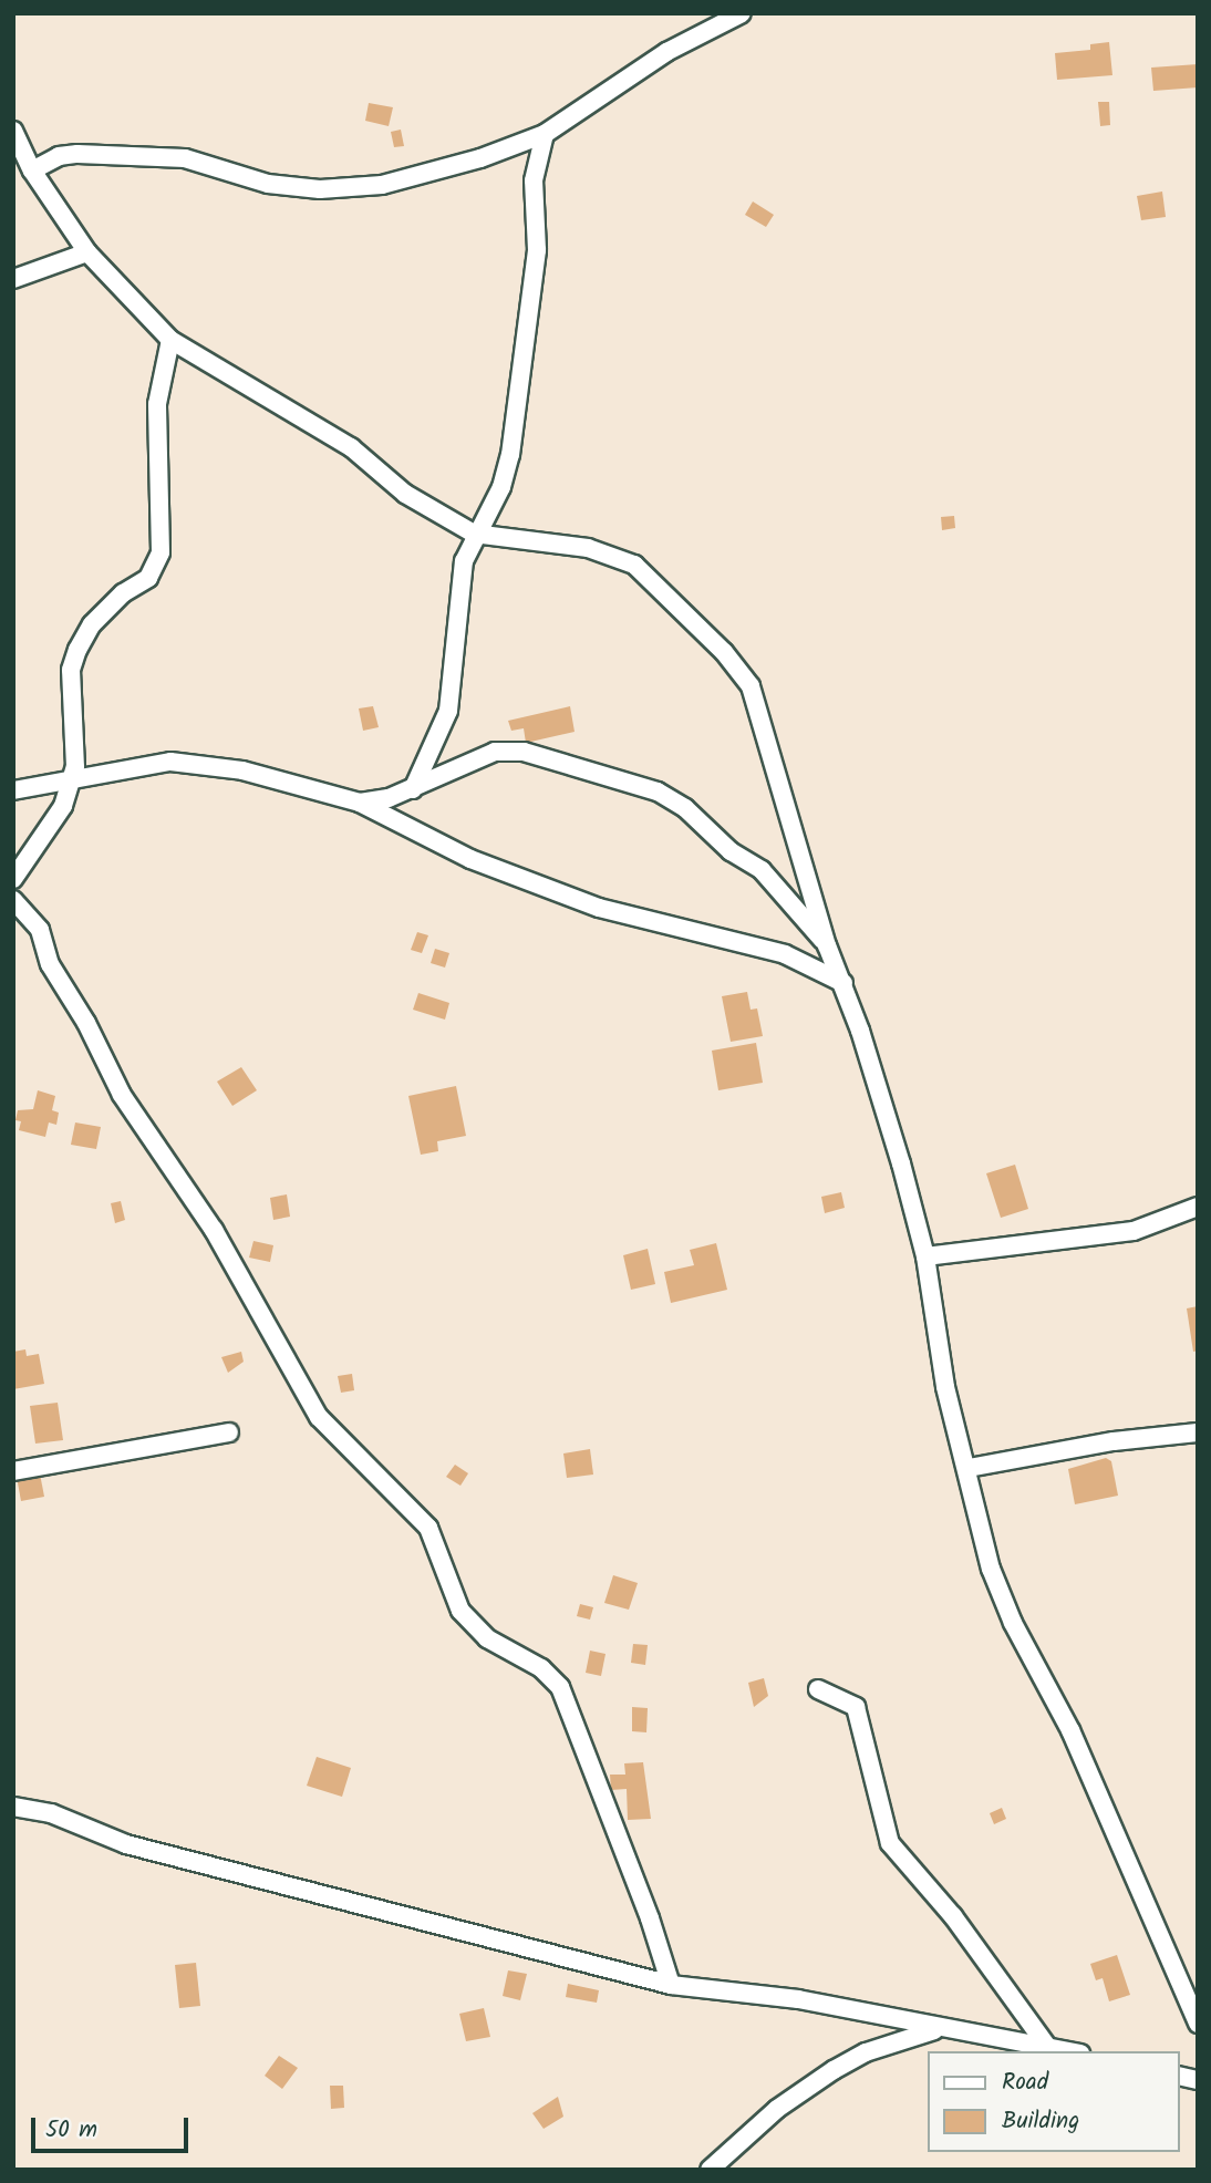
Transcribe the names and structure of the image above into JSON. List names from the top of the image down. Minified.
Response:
{"legend":["Road","Building"],"scale_bar":"50 m"}
